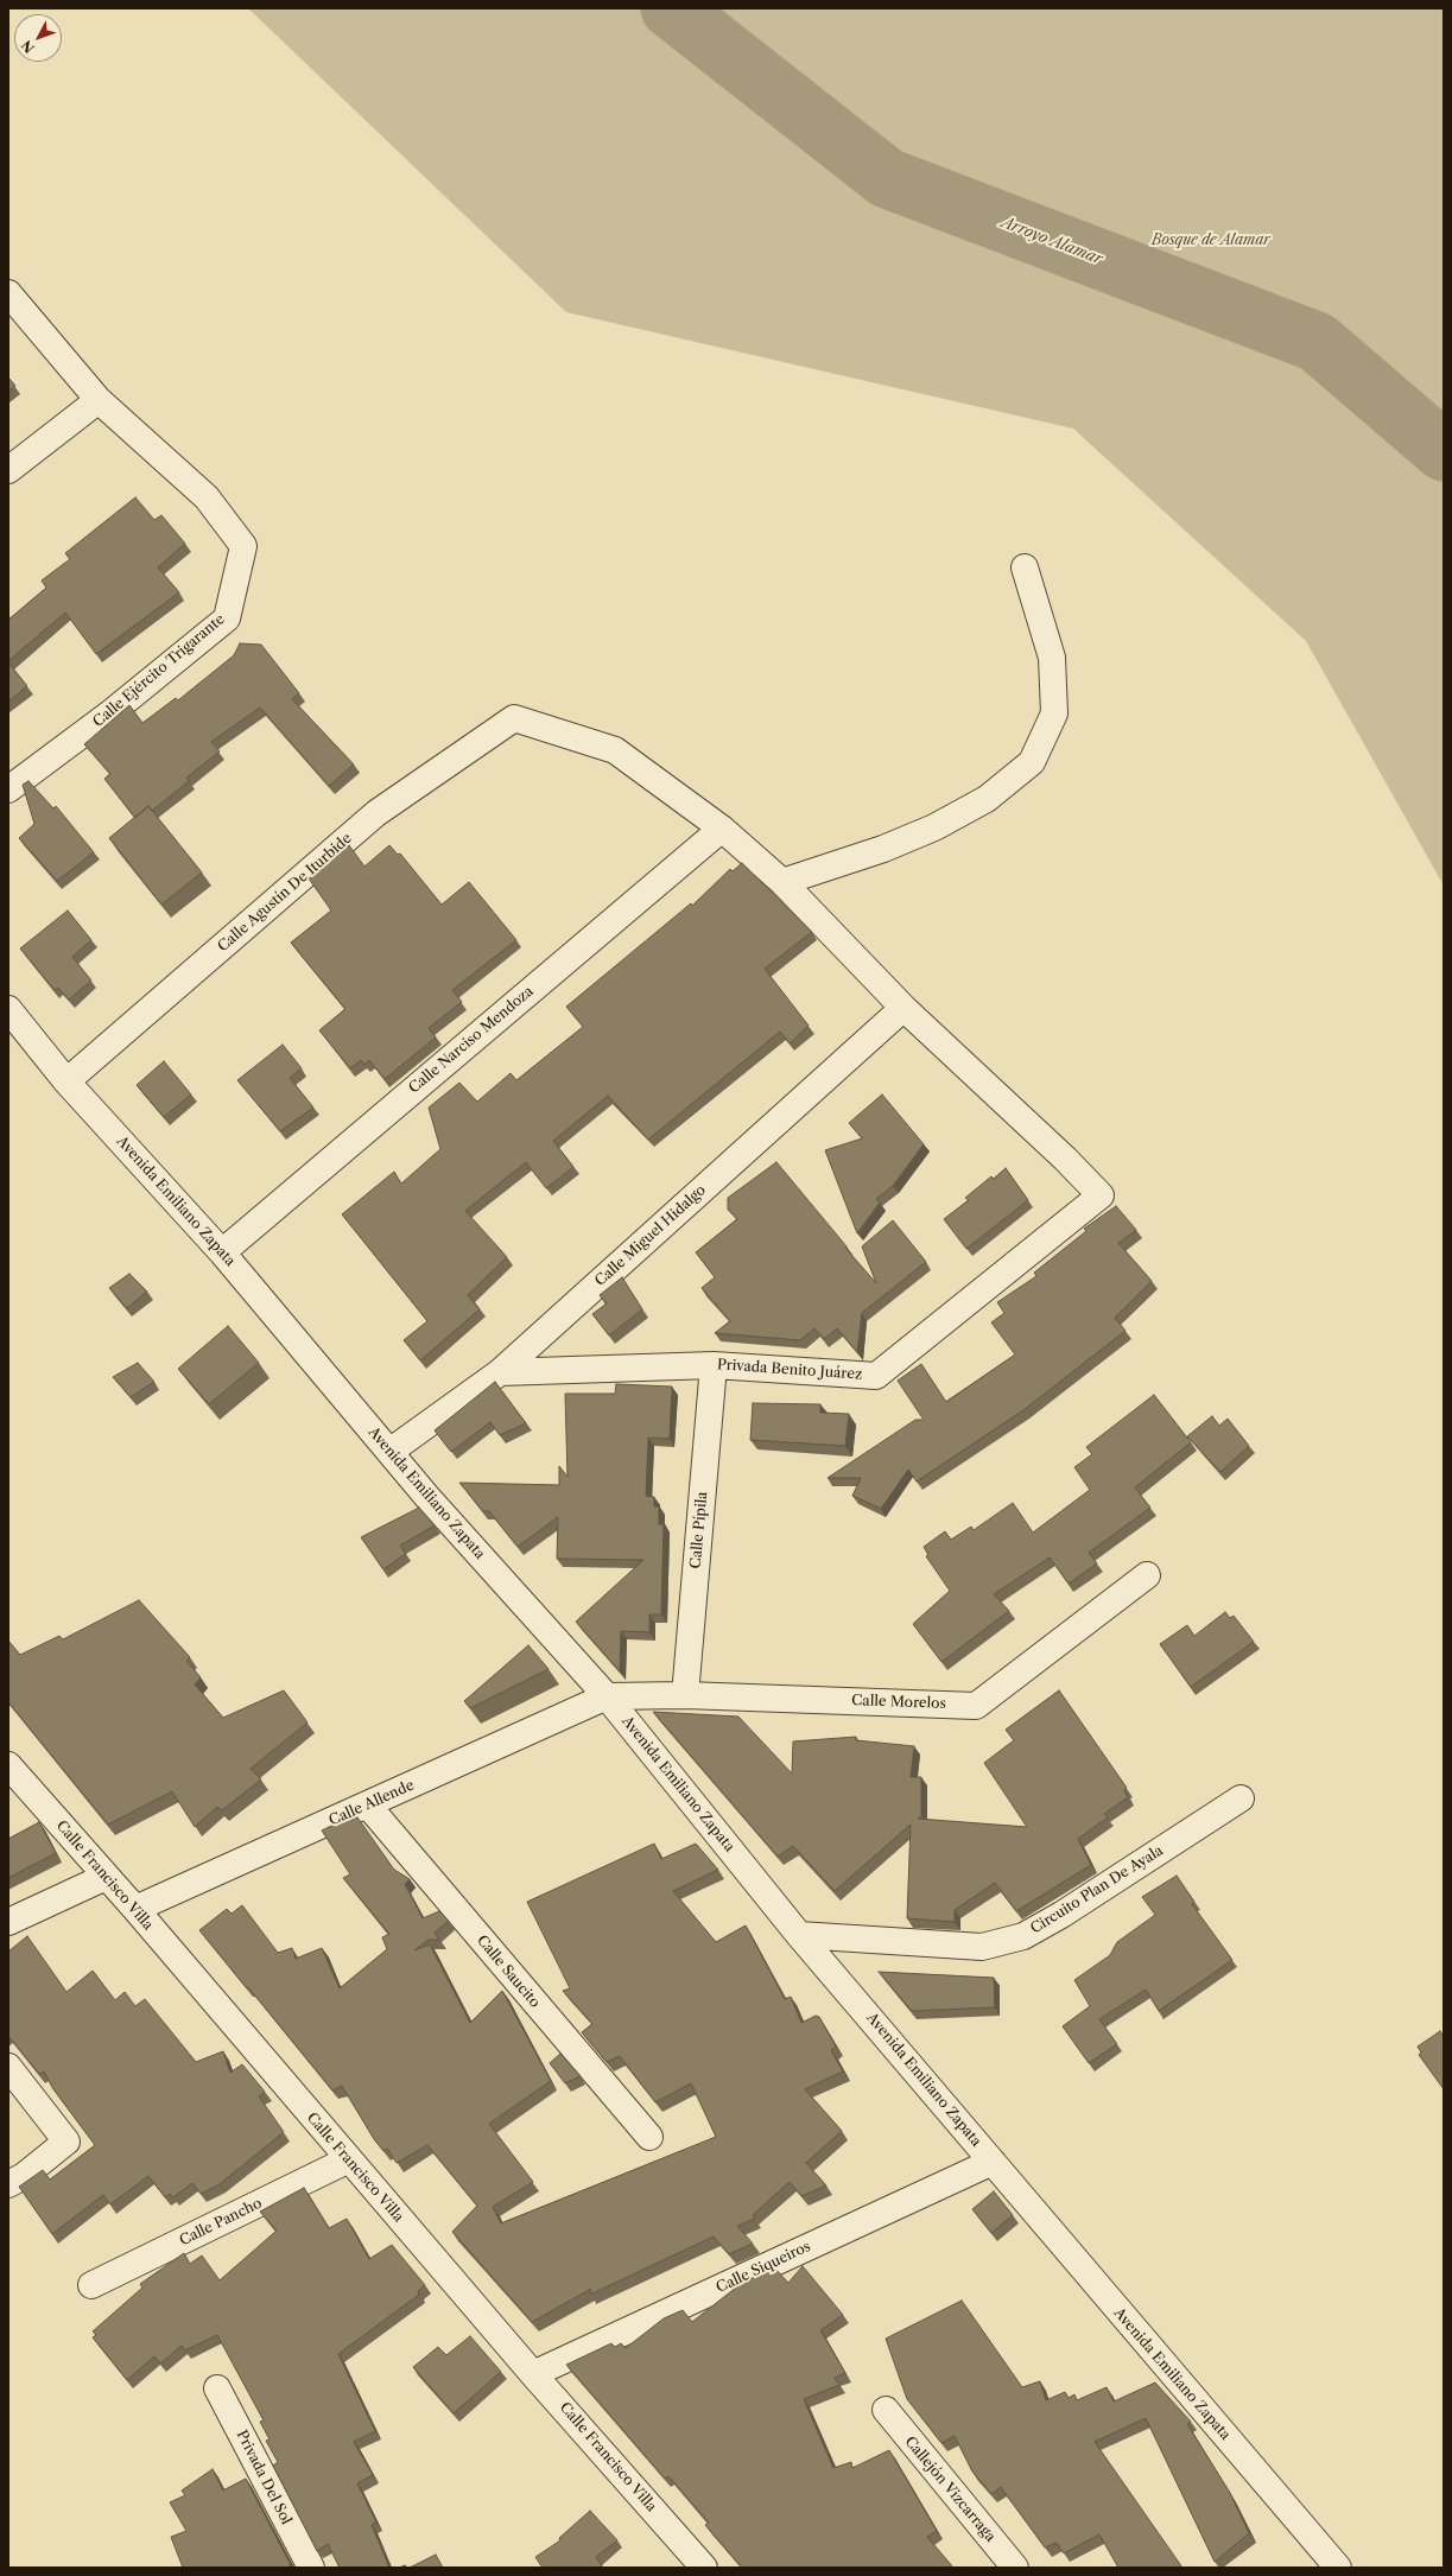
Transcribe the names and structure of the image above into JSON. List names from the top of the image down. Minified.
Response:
{"streets":{"street":["Calle Ejército Trigarante","Calle Agustín De Iturbide","Calle Narciso Mendoza","Avenida Emiliano Zapata","Calle Miguel Hidalgo","Privada Benito Juárez","Calle Pípila","Calle Morelos","Calle Allende","Calle Francisco Villa","Circuito Plan De Ayala","Calle Saucito","Calle Pancho","Calle Siqueiros","Privada Del Sol","Callejón Vizcarraga"]},"crossings":[["Calle Agustín De Iturbide","Calle Narciso Mendoza"],["Calle Agustín De Iturbide","Avenida Emiliano Zapata"],["Calle Narciso Mendoza","Avenida Emiliano Zapata"],["Avenida Emiliano Zapata","Calle Miguel Hidalgo"],["Avenida Emiliano Zapata","Calle Morelos"],["Avenida Emiliano Zapata","Calle Allende"],["Avenida Emiliano Zapata","Circuito Plan De Ayala"],["Avenida Emiliano Zapata","Calle Siqueiros"],["Calle Miguel Hidalgo","Privada Benito Juárez"],["Privada Benito Juárez","Calle Pípila"],["Calle Pípila","Calle Morelos"],["Calle Morelos","Calle Allende"],["Calle Allende","Calle Francisco Villa"],["Calle Allende","Calle Saucito"],["Calle Francisco Villa","Calle Pancho"],["Calle Francisco Villa","Calle Siqueiros"]],"water":["Arroyo Alamar"],"parks":["Bosque de Alamar"],"north":"bottom left"}
